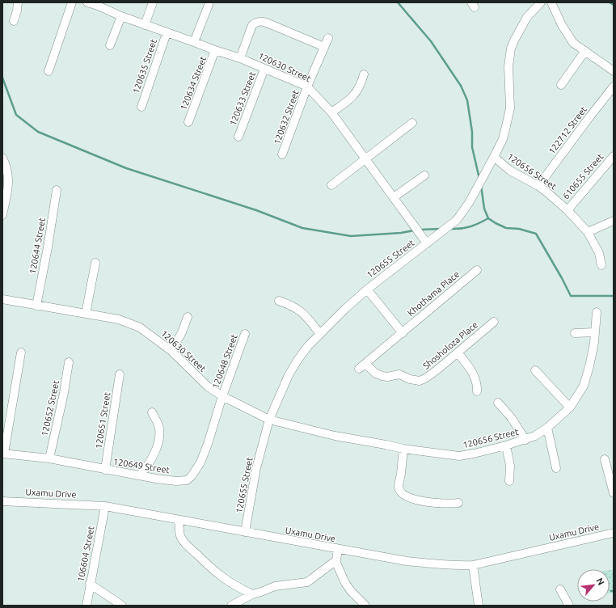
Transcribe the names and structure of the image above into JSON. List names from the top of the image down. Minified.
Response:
{"streets":{"street":["120635 Street","120630 Street","120634 Street","120633 Street","120632 Street","122712 Street","120656 Street","610655 Street","120644 Street","120655 Street","Khothama Place","Shosholoza Place","120648 Street","120652 Street","120651 Street","120649 Street","Uxamu Drive","106604 Street"]},"crossings":[["120635 Street","120630 Street"],["120630 Street","120634 Street"],["120630 Street","120633 Street"],["120630 Street","120632 Street"],["120630 Street","120656 Street"],["120630 Street","120644 Street"],["120630 Street","120655 Street"],["120630 Street","120648 Street"],["120630 Street","120649 Street"],["122712 Street","120656 Street"],["120656 Street","610655 Street"],["120656 Street","120655 Street"],["120655 Street","Uxamu Drive"],["Khothama Place","Shosholoza Place"],["120648 Street","120649 Street"],["120652 Street","120649 Street"],["120651 Street","120649 Street"],["Uxamu Drive","106604 Street"]],"north":"top right"}
